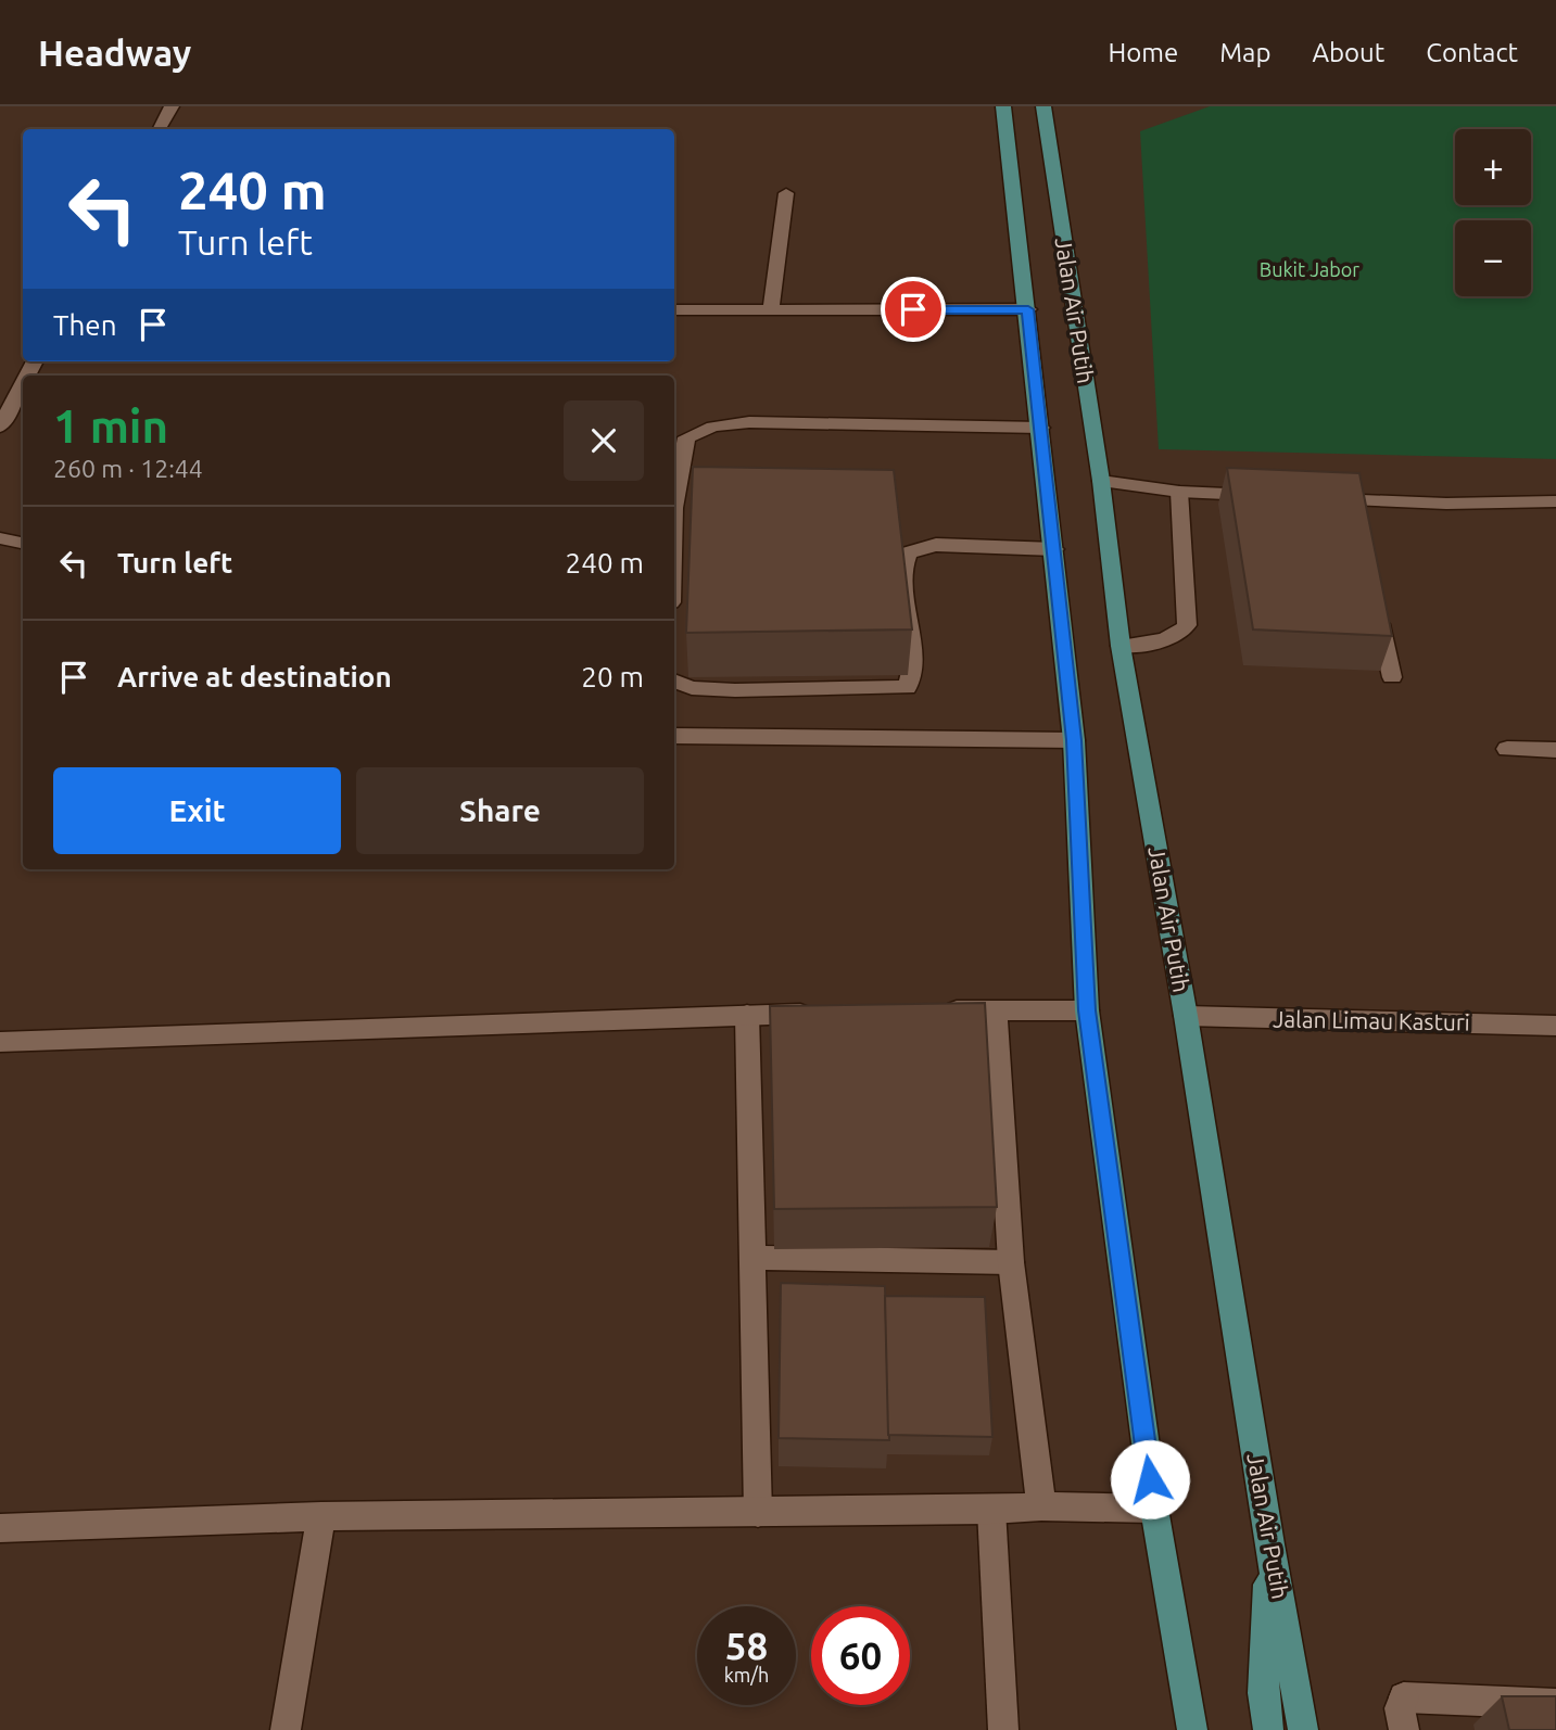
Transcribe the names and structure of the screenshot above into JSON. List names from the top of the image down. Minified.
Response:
{"streets":{"main road":["Jalan Air Putih"],"street":["Jalan Limau Kasturi"]},"crossings":[["Jalan Air Putih","Jalan Limau Kasturi"]],"parks":["Bukit Jabor"],"page":{"header":"Headway","nav":["Home","Map","About","Contact"],"map_buttons":["+","−"],"turn":["240 m","Turn left"],"then":"Then","heading":["1 min","260 m · 12:44"],"list":[{"name":"Turn left","value":"240 m"},{"name":"Arrive at destination","value":"20 m"}],"buttons":["Exit","Share"],"speed":"58 km/h","limit":"60"}}
